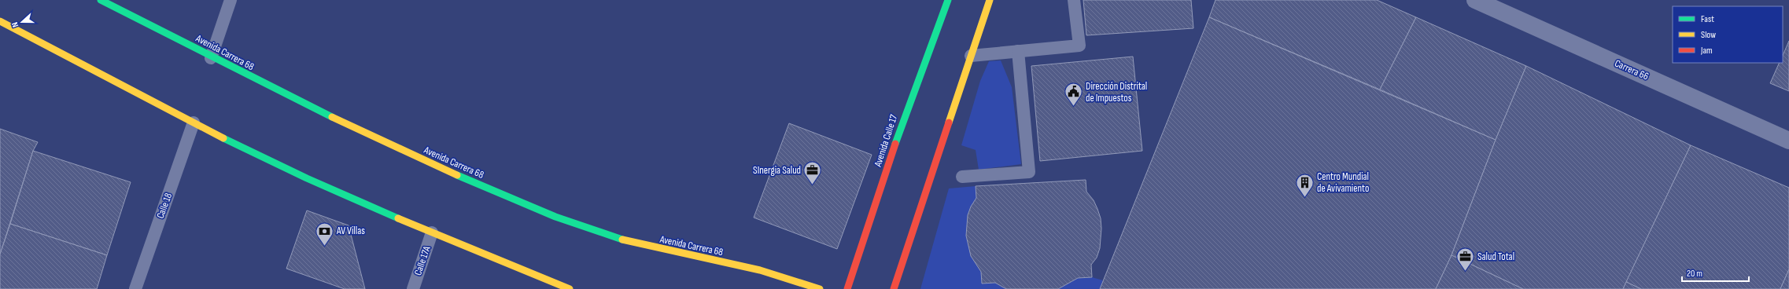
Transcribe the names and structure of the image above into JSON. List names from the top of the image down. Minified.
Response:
{"streets":{"main road":["Avenida Carrera 68","Avenida Calle 17"],"street":["Carrera 66"],"lane":["Calle 18","Calle 17A"]},"places":{"public building":["Dirección Distrital de Impuestos"],"office":["SInergia Salud","Salud Total"],"building":["Centro Mundial de Avivamiento"],"bank":["AV Villas"]},"legend":["Fast","Slow","Jam"],"scale_bar":"20 m","north":"left"}
